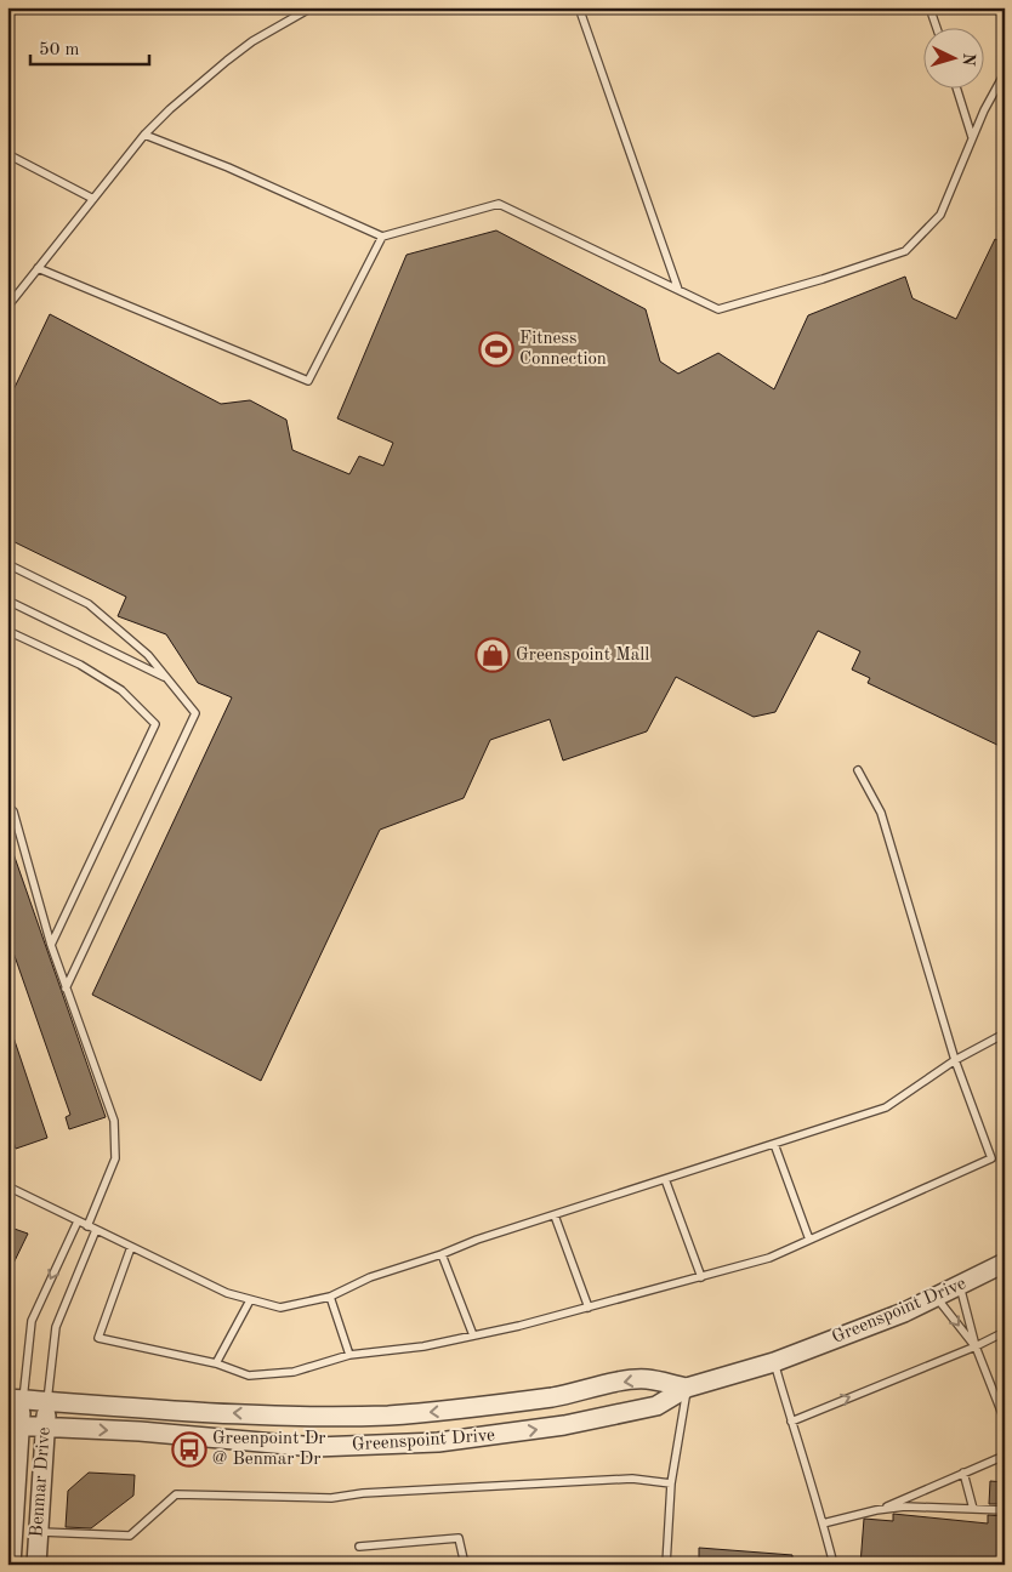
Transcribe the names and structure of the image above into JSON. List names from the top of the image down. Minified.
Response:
{"streets":{"street":["Greenspoint Drive","Benmar Drive"]},"crossings":[["Greenspoint Drive","Benmar Drive"]],"places":{"sports":["Fitness Connection"],"shop":["Greenspoint Mall"],"bus stop":["Greenpoint Dr @ Benmar Dr"]},"scale_bar":"50 m","north":"right"}
